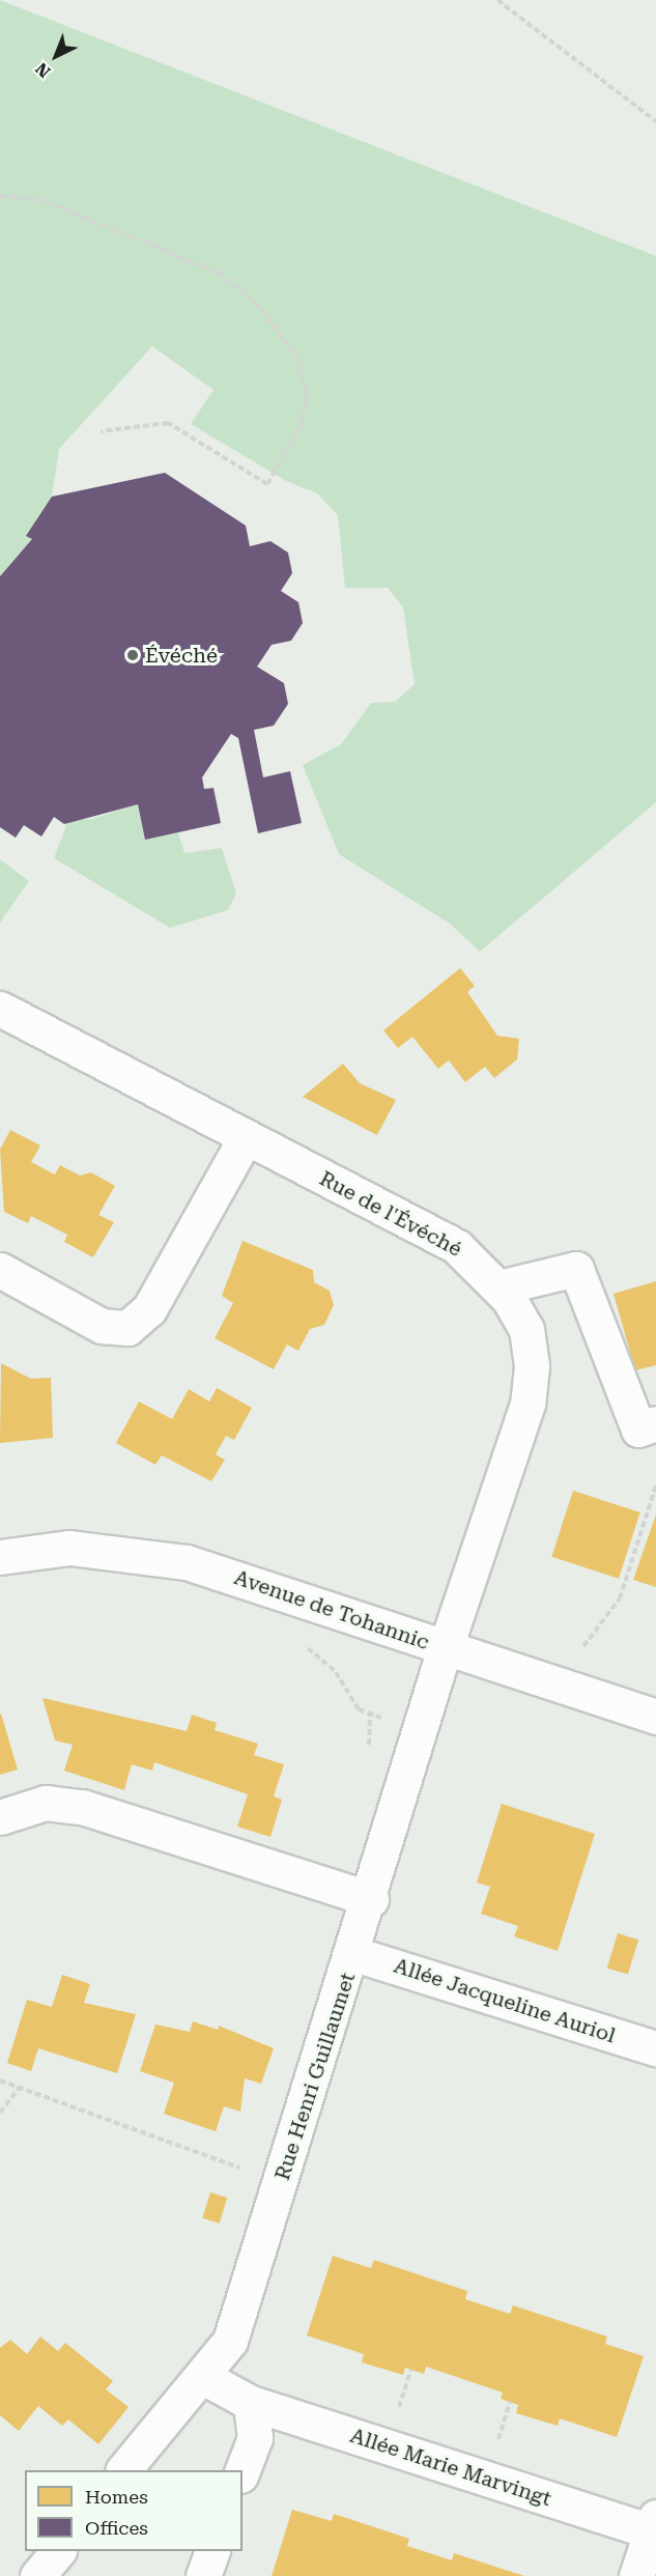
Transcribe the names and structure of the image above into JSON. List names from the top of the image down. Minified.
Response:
{"streets":{"street":["Rue de l'Évéché","Avenue de Tohannic","Allée Jacqueline Auriol","Rue Henri Guillaumet","Allée Marie Marvingt"]},"crossings":[["Rue de l'Évéché","Avenue de Tohannic"],["Rue de l'Évéché","Rue Henri Guillaumet"],["Avenue de Tohannic","Rue Henri Guillaumet"],["Allée Jacqueline Auriol","Rue Henri Guillaumet"],["Rue Henri Guillaumet","Allée Marie Marvingt"]],"places":["Évéché"],"legend":["Homes","Offices"],"north":"bottom left"}
